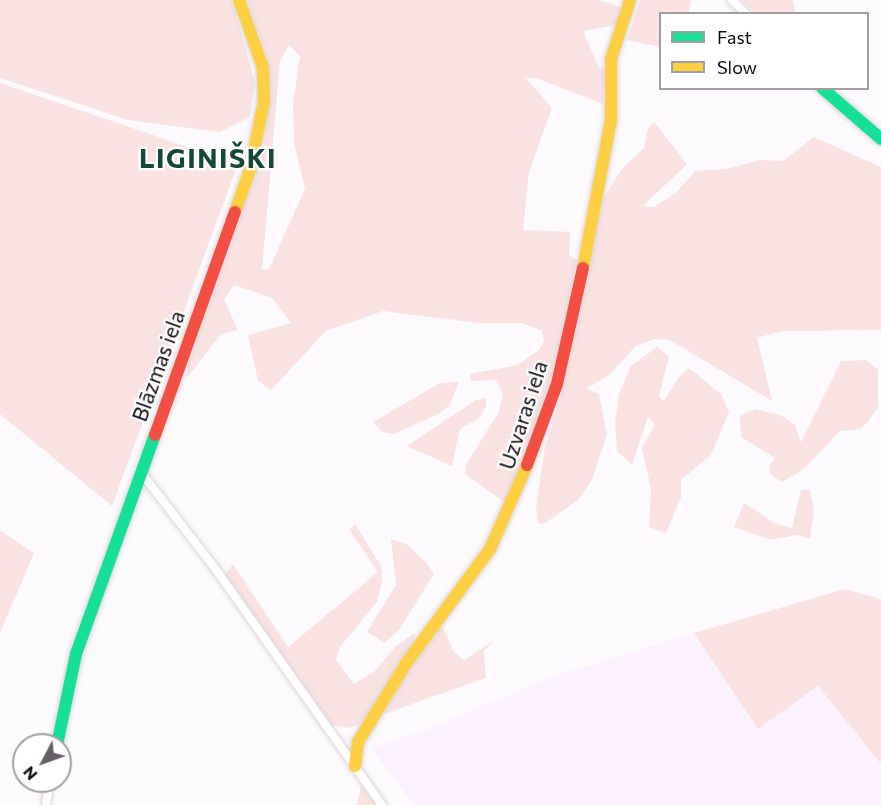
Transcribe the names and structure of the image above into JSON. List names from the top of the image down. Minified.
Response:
{"streets":{"street":["Blāzmas iela","Uzvaras iela"]},"districts":["LIGINIŠKI"],"legend":["Fast","Slow"],"north":"bottom left"}
